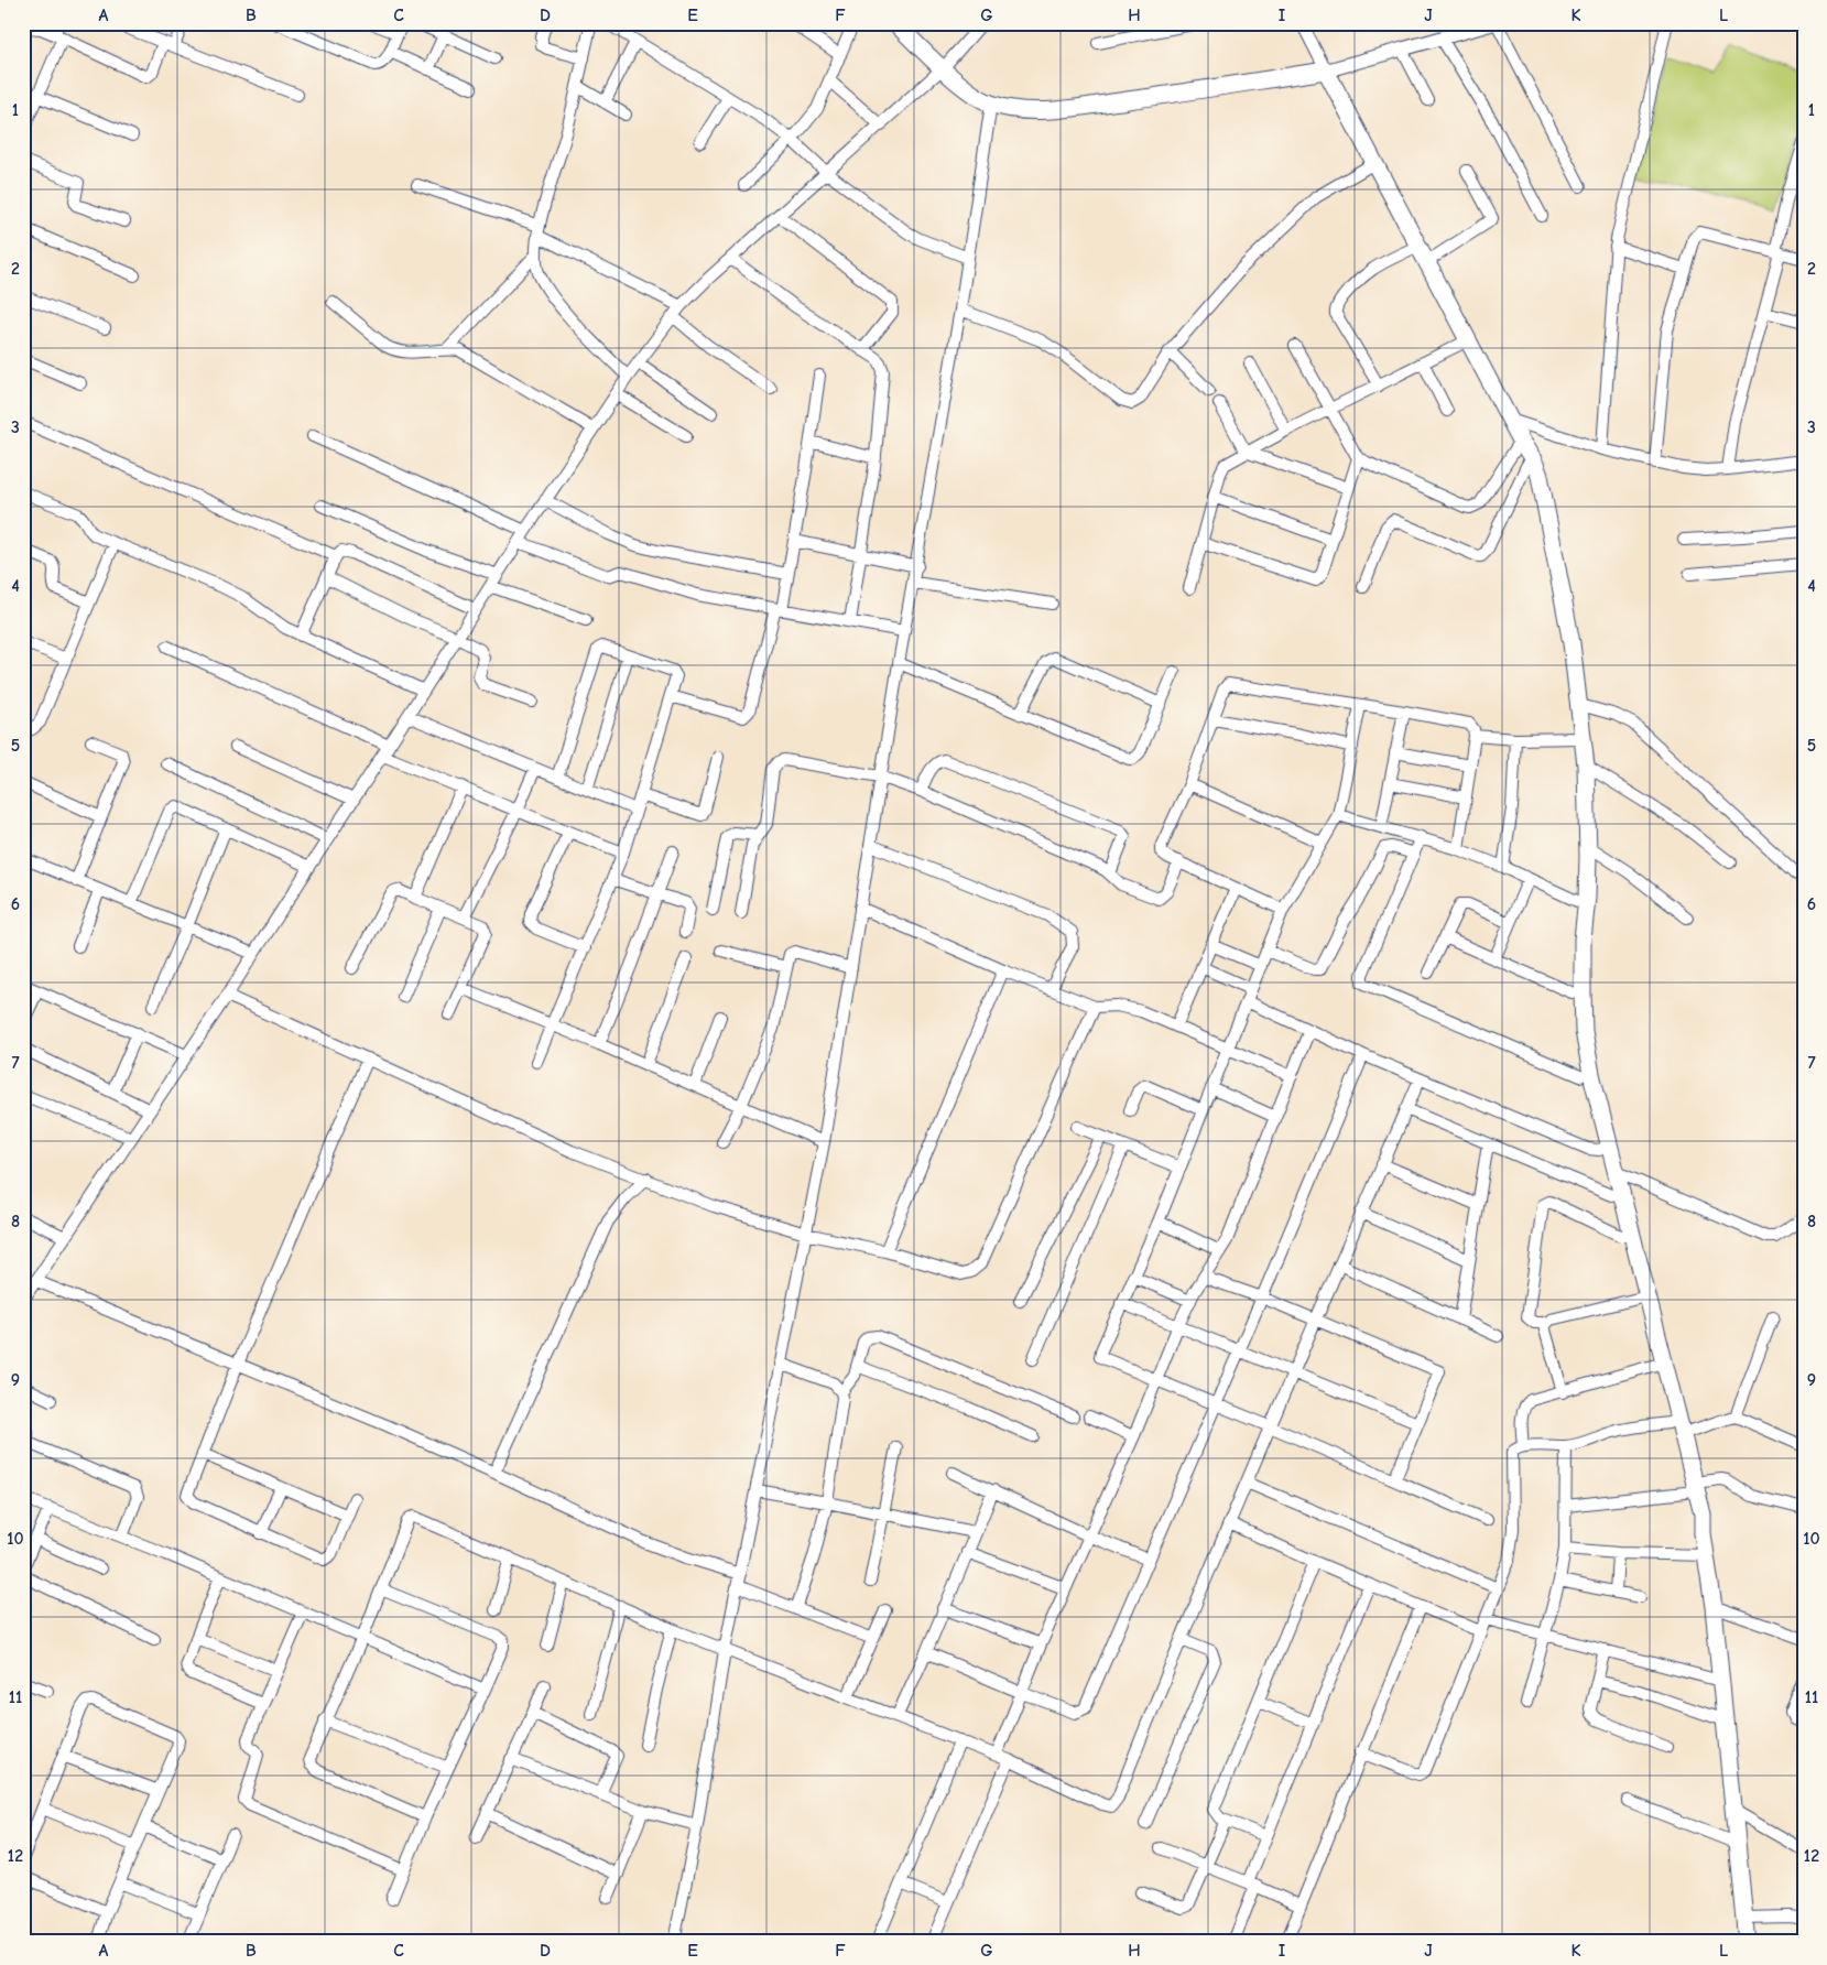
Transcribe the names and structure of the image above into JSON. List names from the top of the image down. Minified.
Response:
{"grid":{"columns":["A","B","C","D","E","F","G","H","I","J","K","L"],"rows":["1","2","3","4","5","6","7","8","9","10","11","12"]}}
